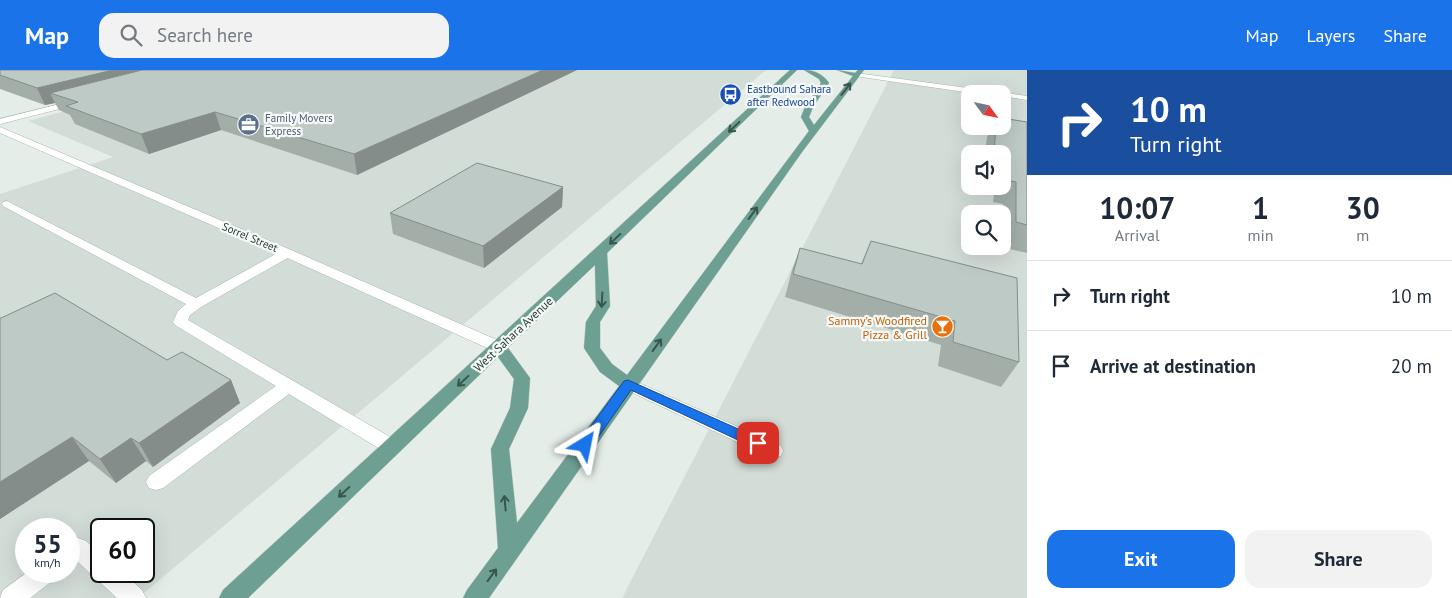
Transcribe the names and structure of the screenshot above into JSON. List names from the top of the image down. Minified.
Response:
{"streets":{"main road":["West Sahara Avenue"],"street":["Sorrel Street"]},"crossings":[["Sorrel Street","West Sahara Avenue"]],"places":{"bus stop":["Eastbound Sahara after Redwood"],"office":["Family Movers Express"],"bar":["Sammy’s Woodfired Pizza & Grill"]},"north":"bottom right","page":{"header":"Map","search":"Search here","nav":["Map","Layers","Share"],"turn":["10 m","Turn right"],"eta":["10:07","Arrival","1","min","30","m"],"list":[{"name":"Turn right","value":"10 m"},{"name":"Arrive at destination","value":"20 m"}],"speed":"55 km/h","limit":"60","buttons":["Exit","Share"]}}
